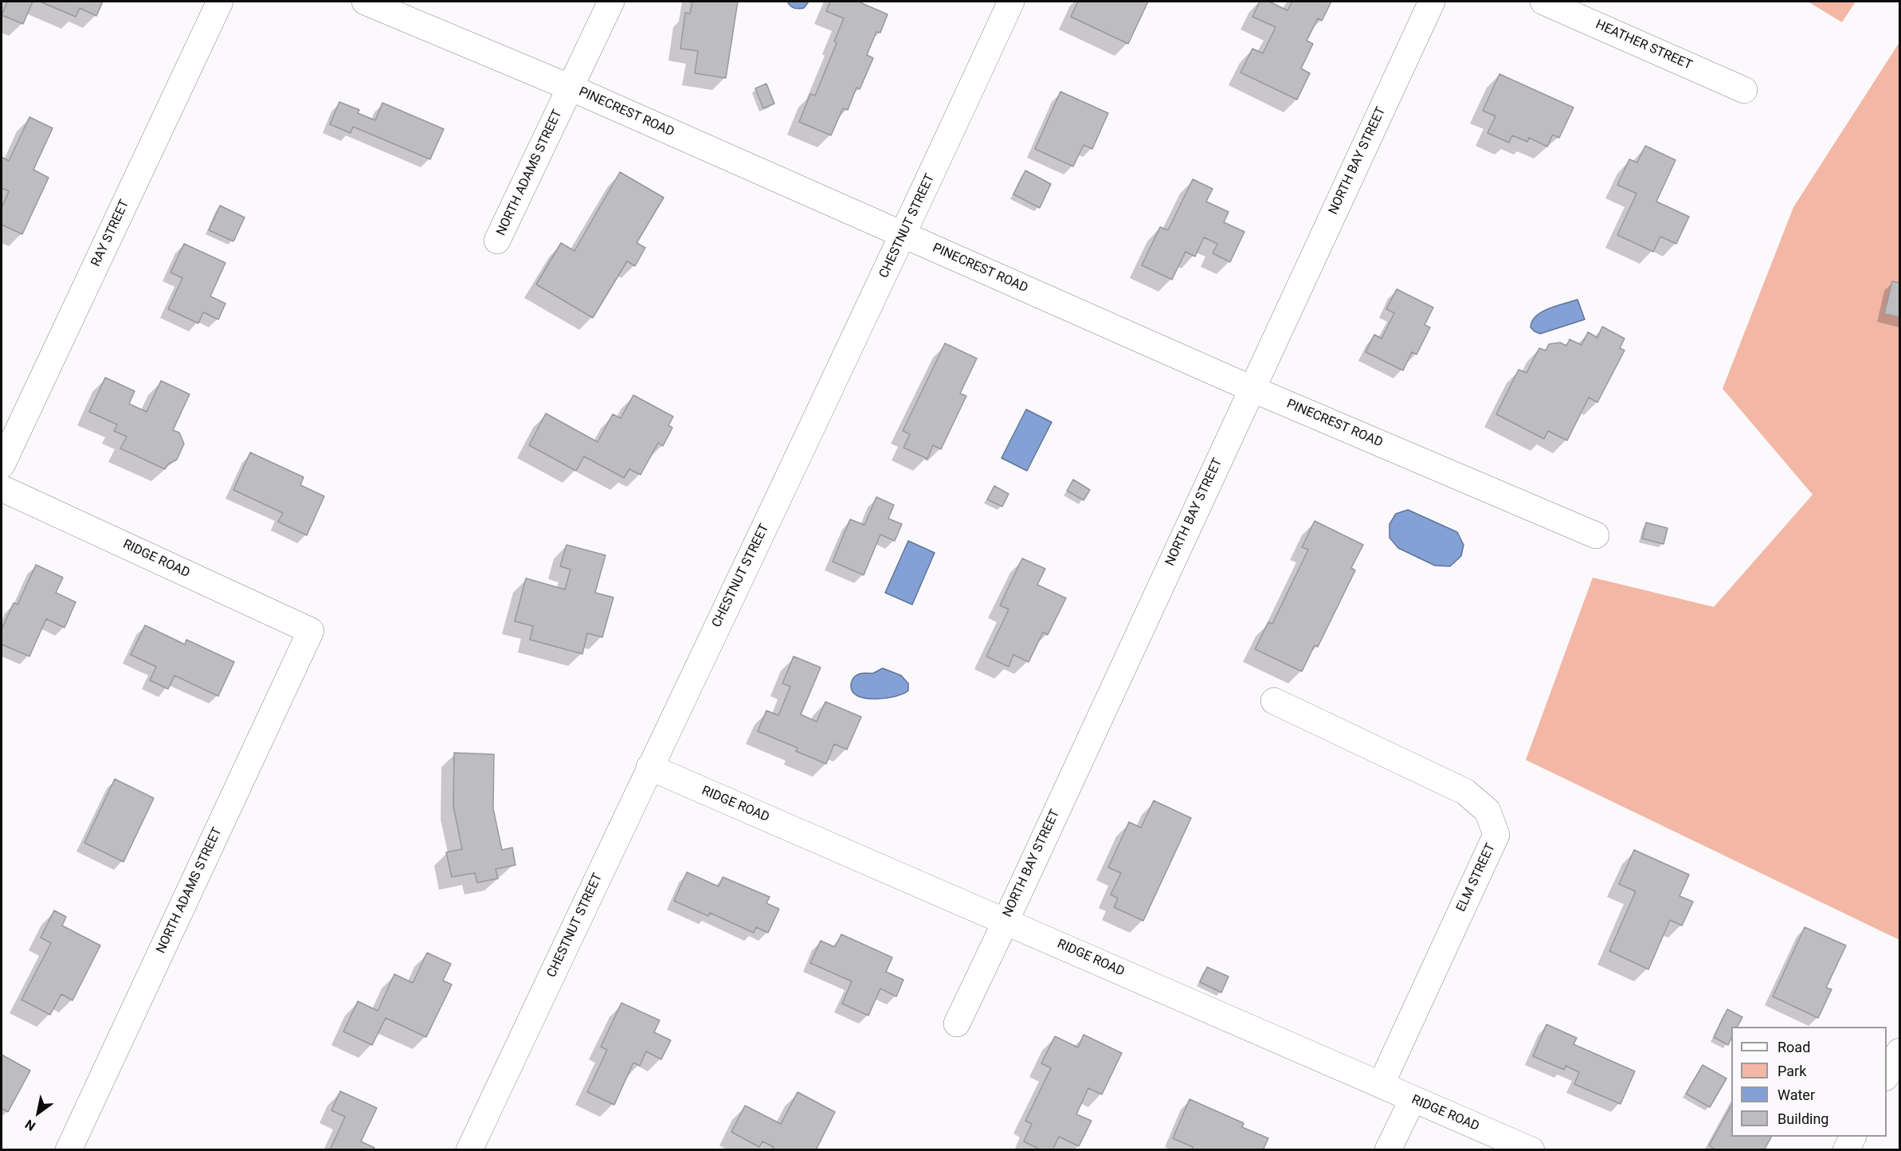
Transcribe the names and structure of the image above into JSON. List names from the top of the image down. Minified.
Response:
{"streets":{"street":["HEATHER STREET","PINECREST ROAD","NORTH BAY STREET","NORTH ADAMS STREET","CHESTNUT STREET","RAY STREET","RIDGE ROAD","ELM STREET"]},"crossings":[["PINECREST ROAD","NORTH BAY STREET"],["PINECREST ROAD","NORTH ADAMS STREET"],["PINECREST ROAD","CHESTNUT STREET"],["NORTH BAY STREET","RIDGE ROAD"],["NORTH ADAMS STREET","RIDGE ROAD"],["CHESTNUT STREET","RIDGE ROAD"],["RIDGE ROAD","ELM STREET"]],"legend":["Road","Park","Water","Building"],"north":"bottom left"}
